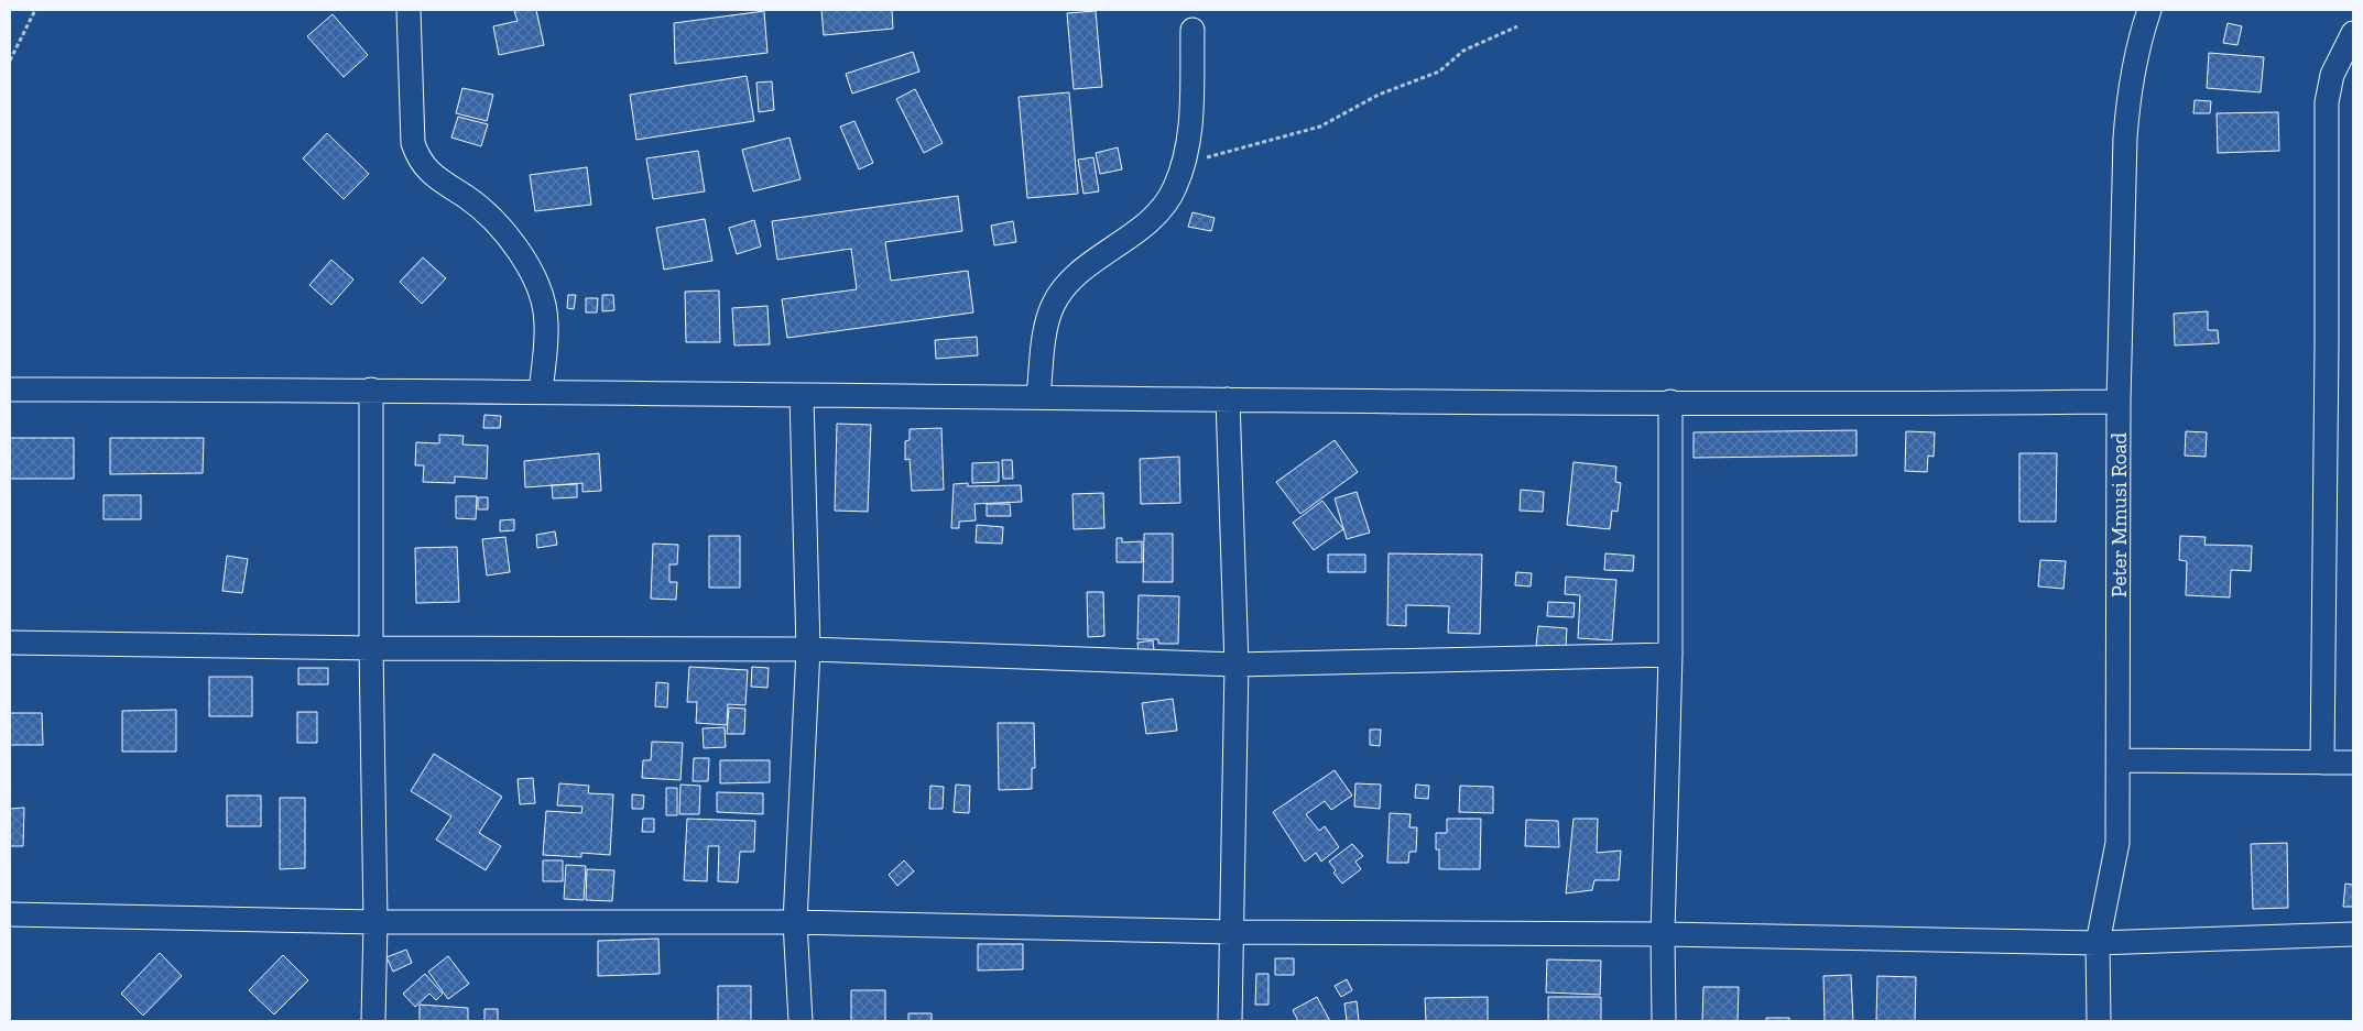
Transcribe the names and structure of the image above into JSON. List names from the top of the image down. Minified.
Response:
{"streets":{"street":["Peter Mmusi Road"]}}
